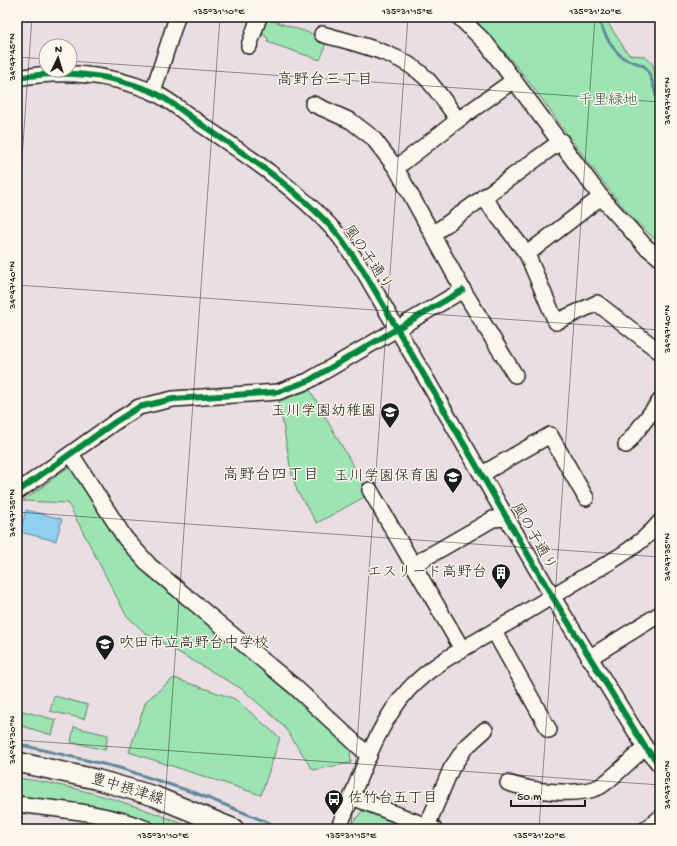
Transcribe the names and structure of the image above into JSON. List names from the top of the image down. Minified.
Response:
{"streets":{"main road":["豊中摂津線"],"street":["風の子通り"]},"districts":["高野台三丁目","高野台四丁目"],"parks":["千里緑地"],"places":{"school or university":["玉川学園幼稚園","玉川学園保育園","吹田市立高野台中学校"],"building":["エスリード高野台"],"bus stop":["佐竹台五丁目"]},"scale_bar":"50 m","north":"top","coordinates":["135°31'10\"E","135°31'15\"E","135°31'20\"E","34°47'45\"N","34°47'40\"N","34°47'35\"N","34°47'30\"N"]}
